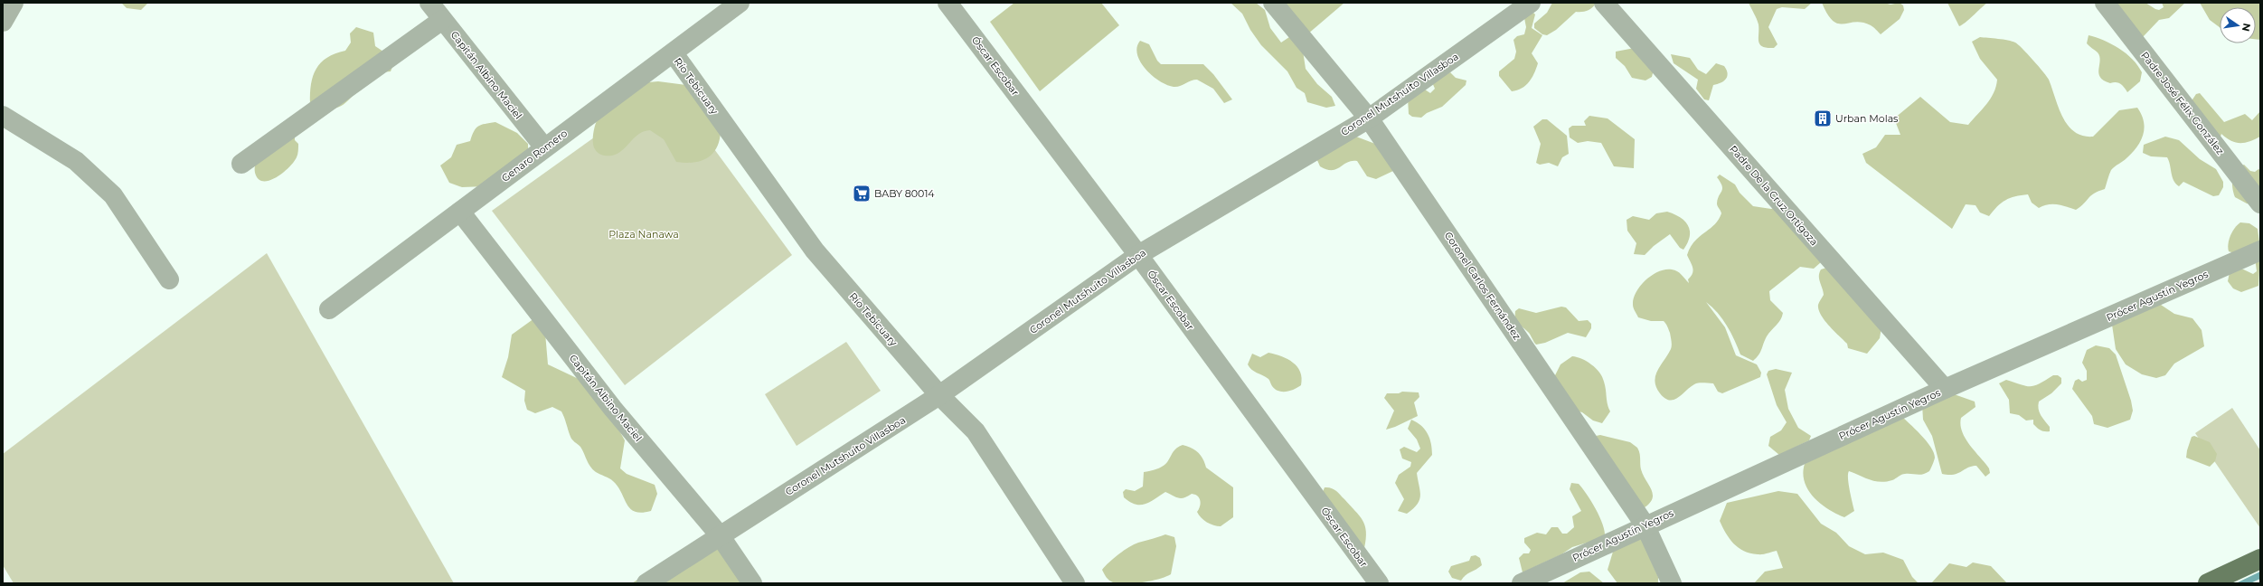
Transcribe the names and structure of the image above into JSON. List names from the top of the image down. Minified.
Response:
{"streets":{"street":["Óscar Escobar","Capitán Albino Maciel","Río Tebicuary","Coronel Mutshuito Villasboa","Padre José Félix González","Genaro Romero","Padre De la Cruz Ortigoza","Coronel Carlos Fernández","Prócer Agustín Yegros"]},"crossings":[["Óscar Escobar","Coronel Mutshuito Villasboa"],["Capitán Albino Maciel","Coronel Mutshuito Villasboa"],["Capitán Albino Maciel","Genaro Romero"],["Río Tebicuary","Coronel Mutshuito Villasboa"],["Río Tebicuary","Genaro Romero"],["Coronel Mutshuito Villasboa","Coronel Carlos Fernández"],["Padre De la Cruz Ortigoza","Prócer Agustín Yegros"],["Coronel Carlos Fernández","Prócer Agustín Yegros"]],"parks":["Plaza Nanawa"],"places":{"building":["Urban Molas"],"supermarket":["BABY 80014"]},"north":"right"}
